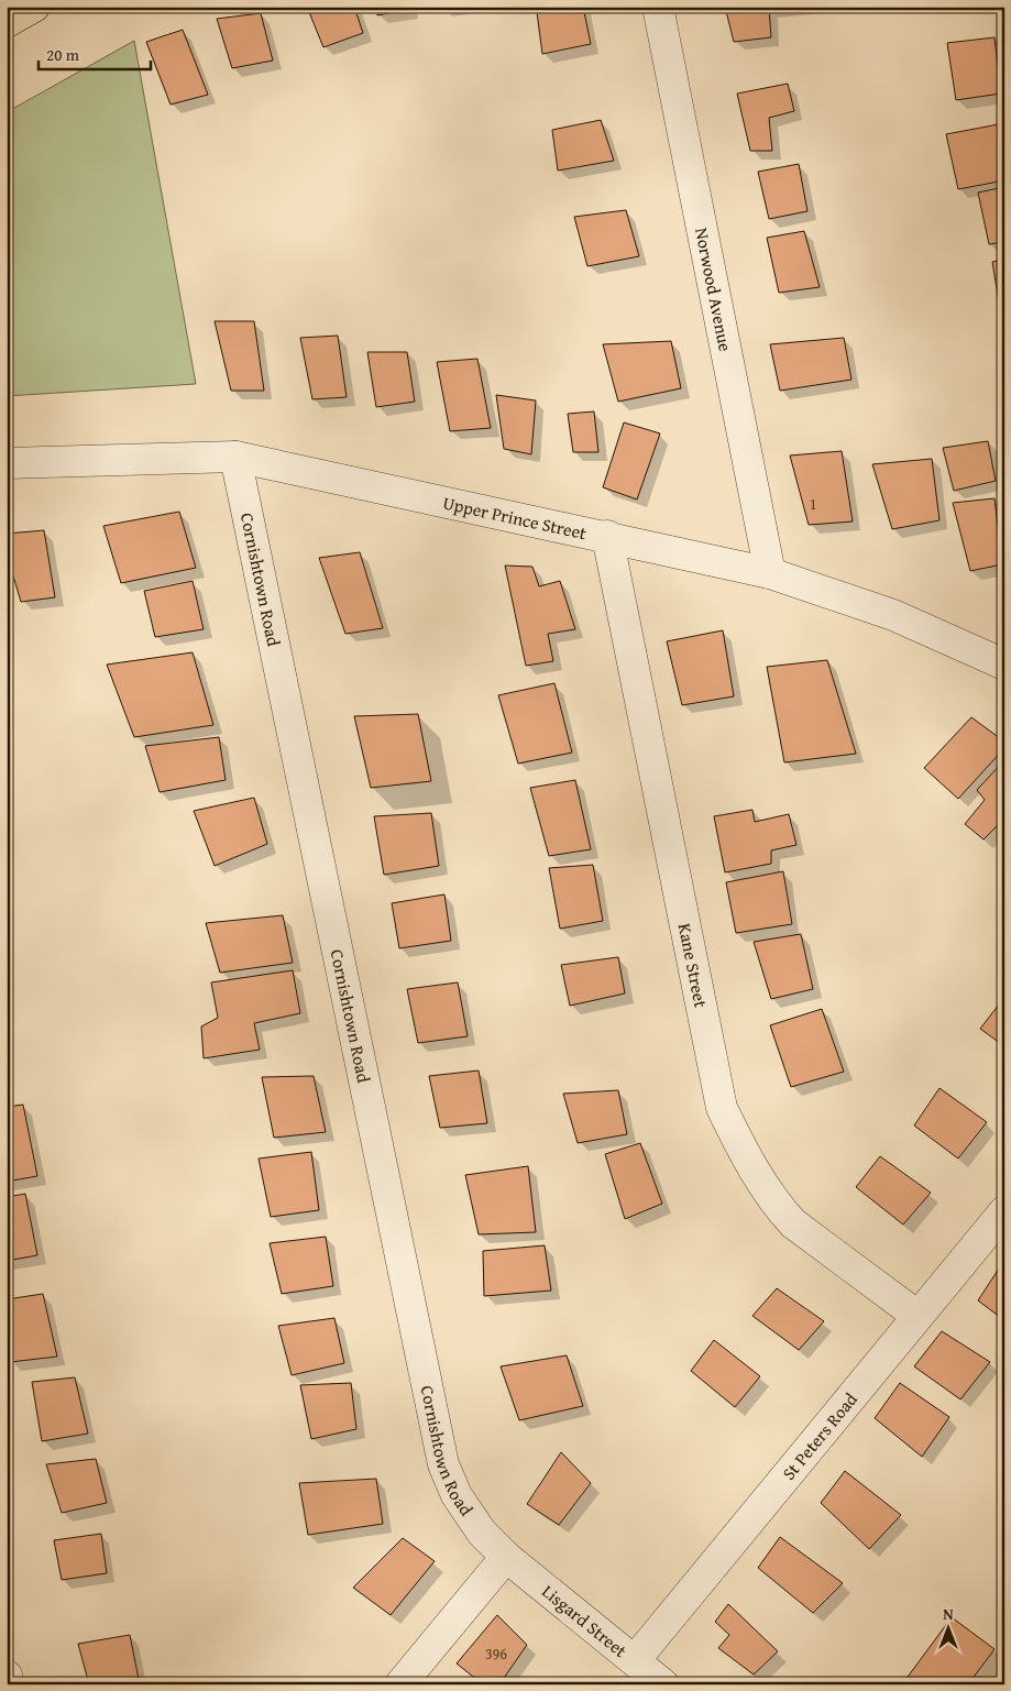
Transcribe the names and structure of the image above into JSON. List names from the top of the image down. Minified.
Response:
{"streets":{"street":["Norwood Avenue","Upper Prince Street","Cornishtown Road","Kane Street","St Peters Road","Lisgard Street"]},"crossings":[["Norwood Avenue","Upper Prince Street"],["Upper Prince Street","Cornishtown Road"],["Upper Prince Street","Kane Street"],["Cornishtown Road","Lisgard Street"],["Kane Street","St Peters Road"],["St Peters Road","Lisgard Street"]],"house_numbers":["1","396"],"scale_bar":"20 m","north":"top"}
